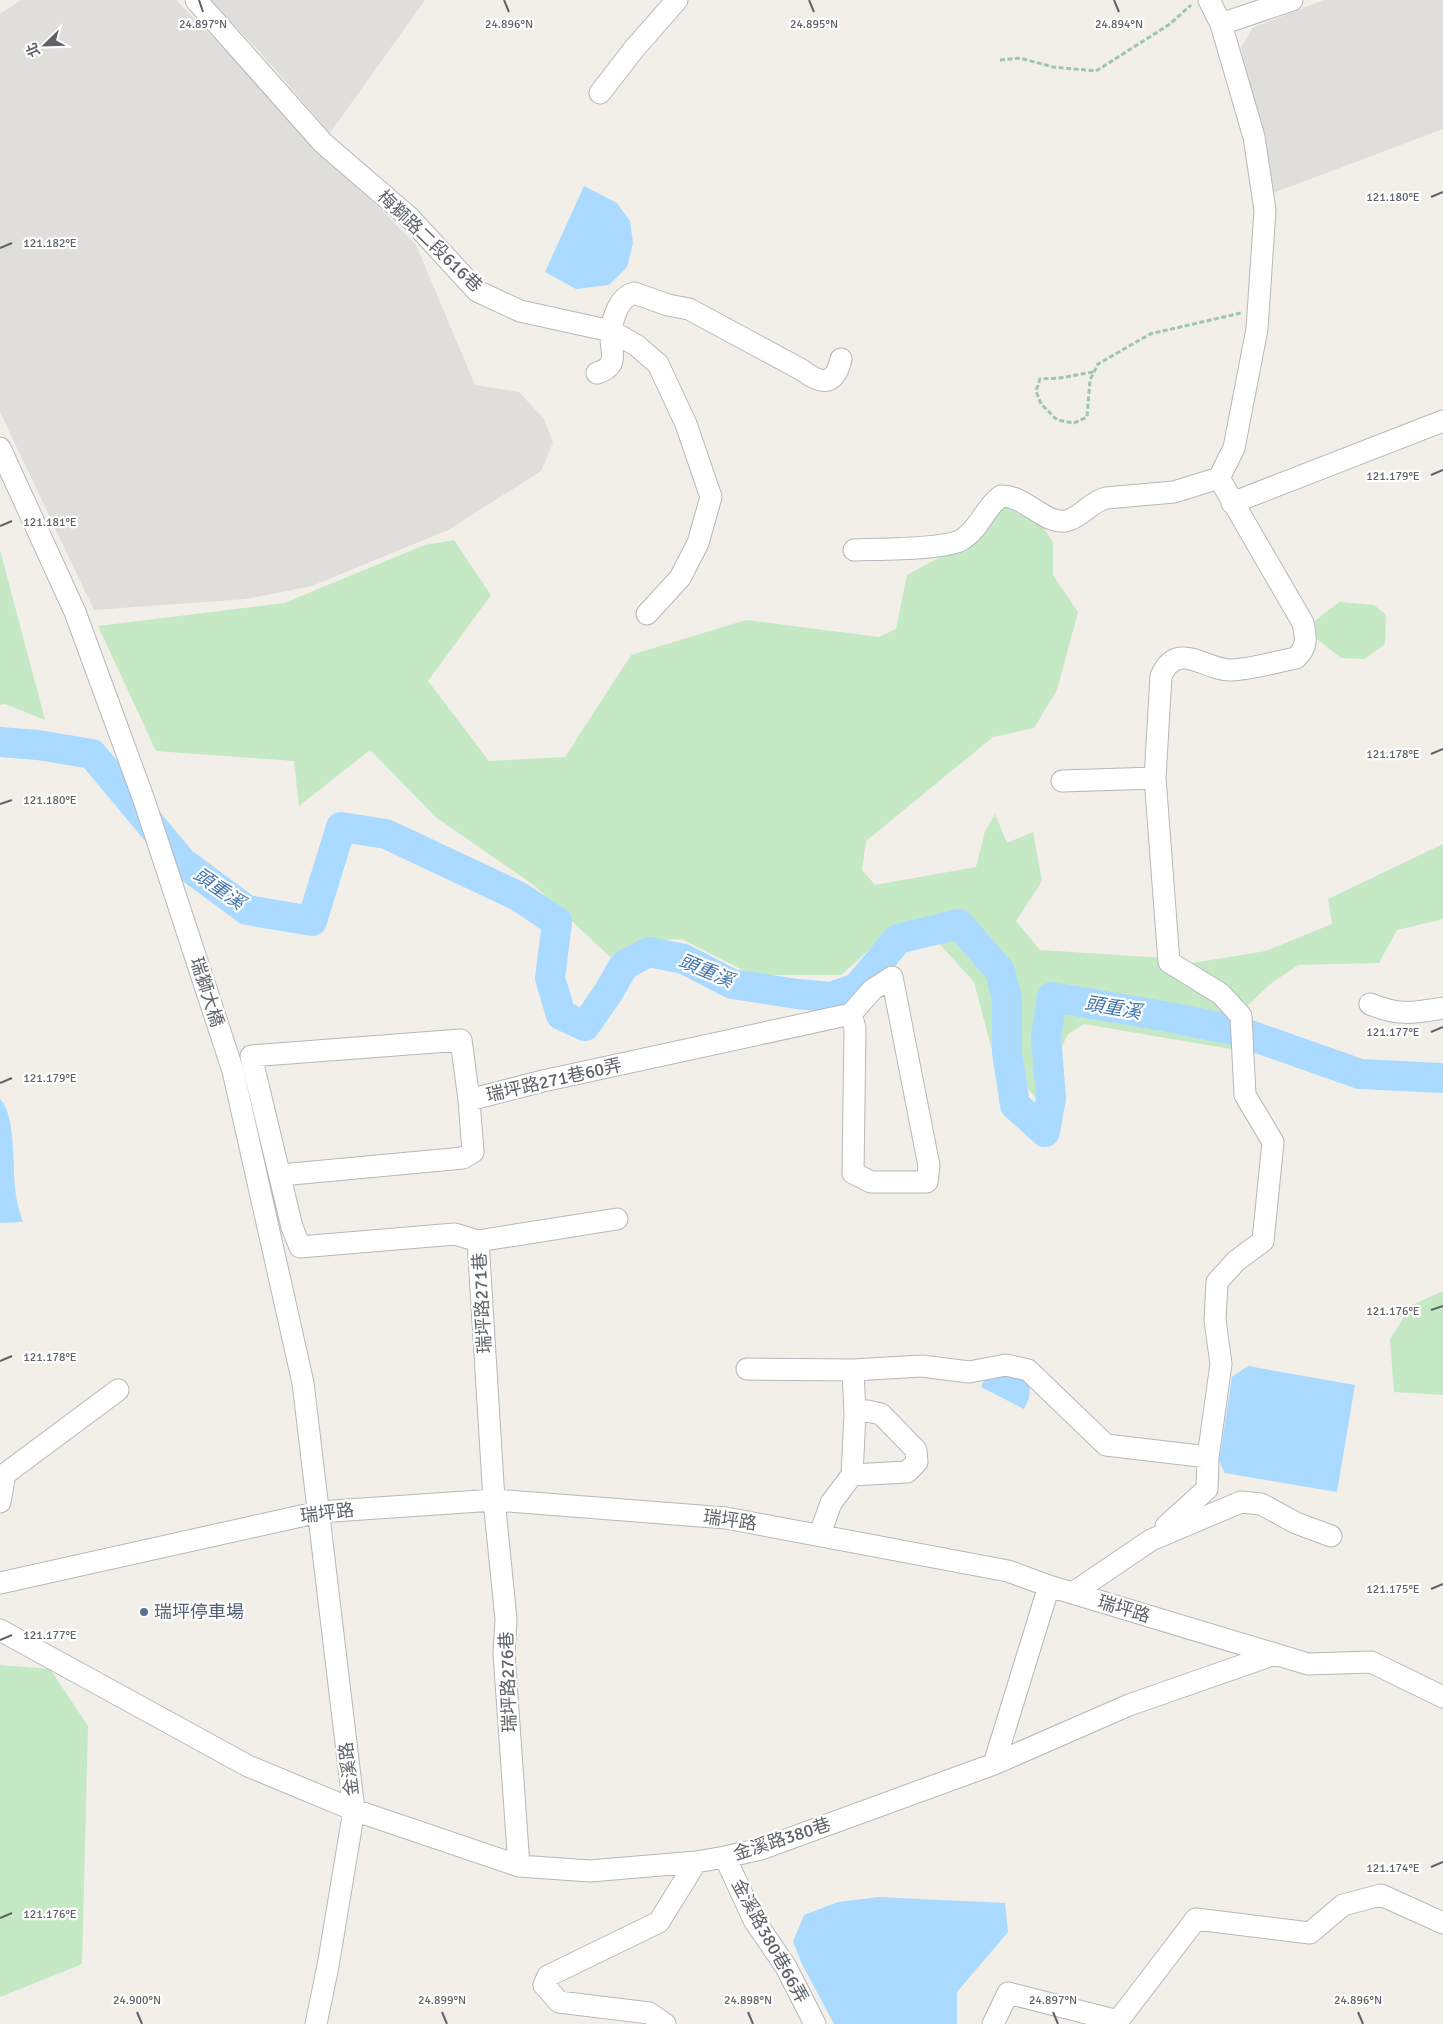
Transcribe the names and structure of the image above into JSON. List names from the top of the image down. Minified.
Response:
{"streets":{"street":["梅獅路二段616巷","瑞獅大橋","瑞坪路271巷60弄","瑞坪路271巷","瑞坪路","瑞坪路276巷","金溪路","金溪路380巷","金溪路380巷66弄"]},"crossings":[["瑞獅大橋","瑞坪路"],["瑞獅大橋","金溪路"],["瑞坪路271巷60弄","瑞坪路271巷"],["瑞坪路271巷","瑞坪路"],["瑞坪路271巷","瑞坪路276巷"],["瑞坪路","瑞坪路276巷"],["瑞坪路","金溪路"],["瑞坪路","金溪路380巷"],["瑞坪路276巷","金溪路380巷"],["金溪路","金溪路380巷"],["金溪路380巷","金溪路380巷66弄"]],"water":["頭重溪"],"places":["瑞坪停車場"],"north":"bottom left","coordinates":["24.897°N","24.896°N","24.895°N","24.894°N","121.180°E","121.182°E","121.179°E","121.181°E","121.178°E","121.177°E","121.176°E","121.175°E","121.174°E","24.900°N","24.899°N","24.898°N"]}
